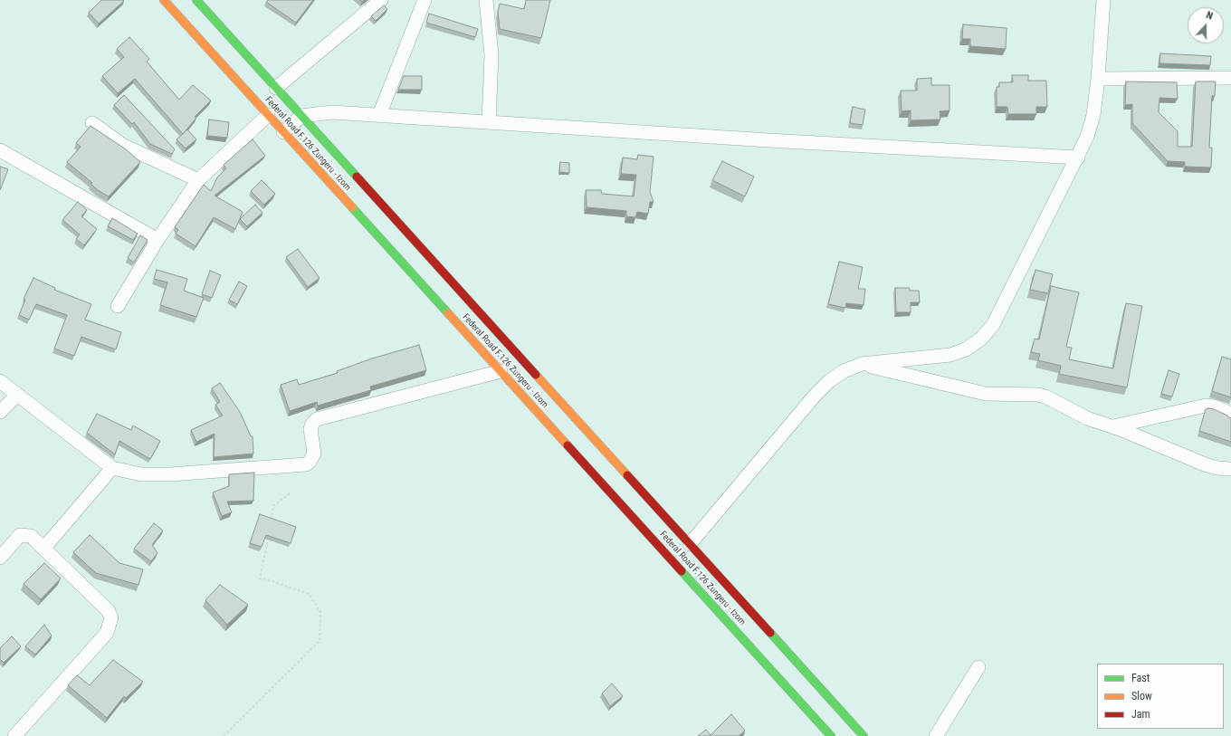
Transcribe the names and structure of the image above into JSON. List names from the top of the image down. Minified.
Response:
{"streets":{"main road":["Federal Road F.126 Zungeru - Izom"]},"legend":["Fast","Slow","Jam"],"north":"top"}
